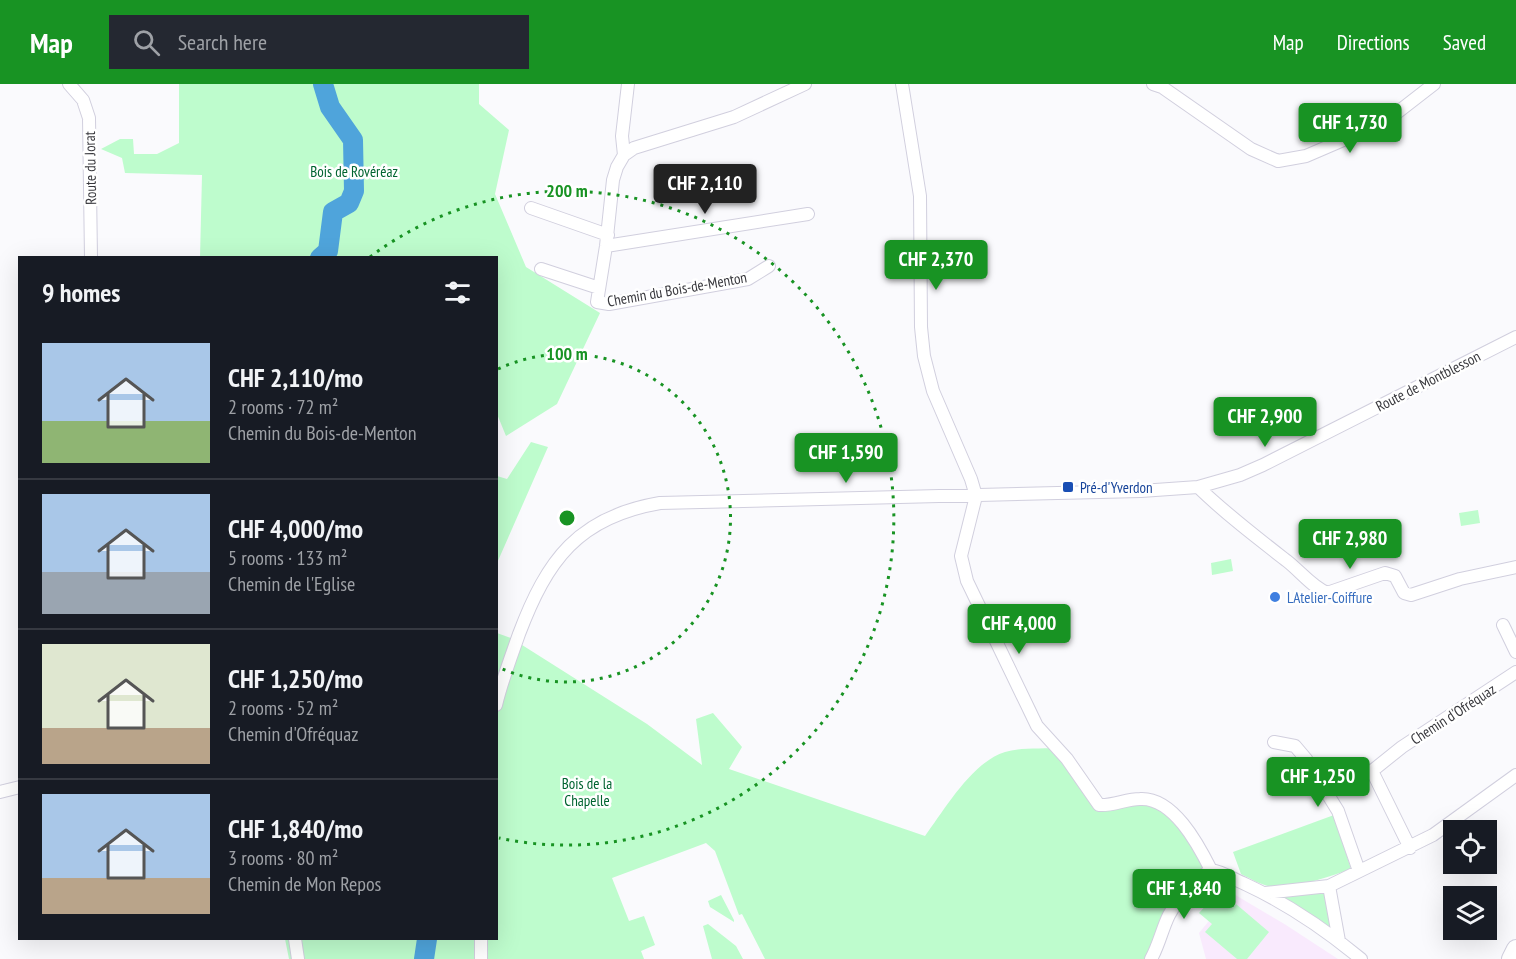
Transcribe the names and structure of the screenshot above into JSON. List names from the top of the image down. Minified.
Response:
{"streets":{"street":["Route du Jorat","Chemin du Bois-de-Menton","Route de Montblesson","Chemin d'Ofréquaz"]},"parks":["Bois de Rovéréaz","Bois de la Chapelle"],"places":{"transit":["Pré-d'Yverdon"],"other":["LAtelier-Coiffure"]},"page":{"header":"Map","search":"Search here","nav":["Map","Directions","Saved"],"price":["CHF 1,730","CHF 2,110","CHF 2,370","CHF 2,900","CHF 1,590","CHF 2,980","CHF 4,000","CHF 1,250","CHF 1,840"],"heading":"9 homes","list":[{"name":"CHF 2,110/mo","note":"2 rooms · 72 m² · Chemin du Bois-de-Menton"},{"name":"CHF 4,000/mo","note":"5 rooms · 133 m² · Chemin de l'Eglise"},{"name":"CHF 1,250/mo","note":"2 rooms · 52 m² · Chemin d'Ofréquaz"},{"name":"CHF 1,840/mo","note":"3 rooms · 80 m² · Chemin de Mon Repos"}]},"rings":["200 m","100 m"]}
